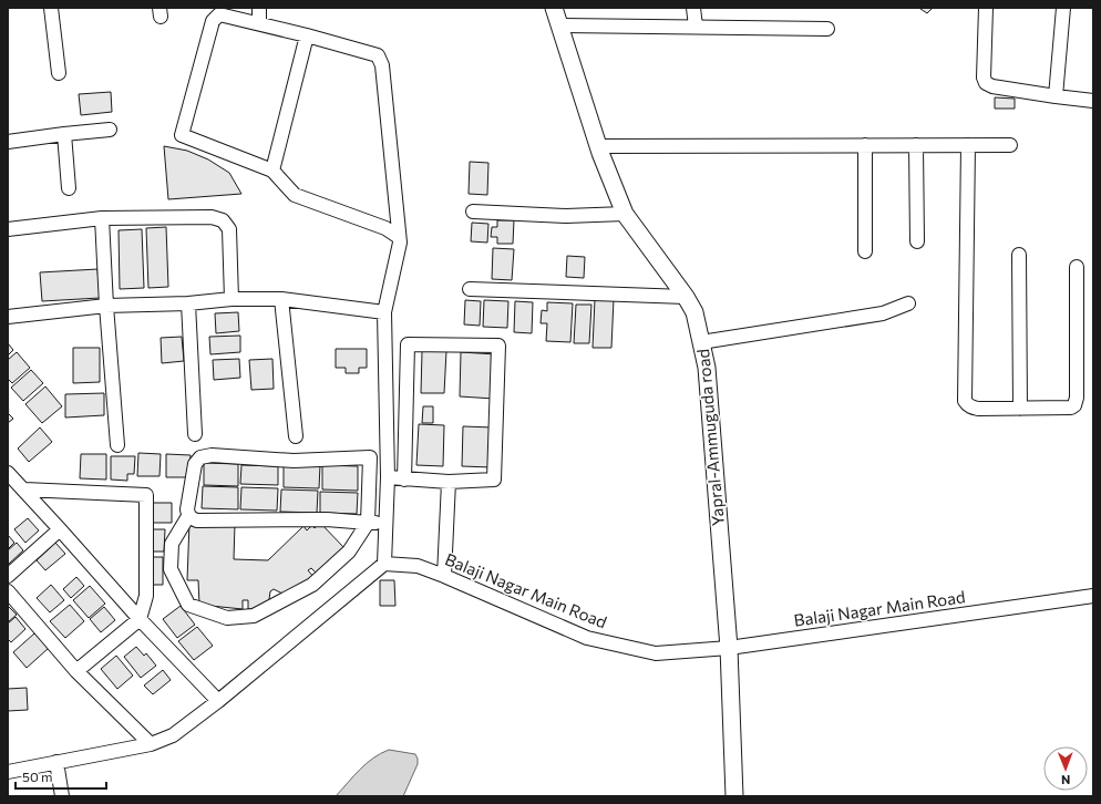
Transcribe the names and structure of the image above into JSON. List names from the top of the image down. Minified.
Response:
{"streets":{"main road":["Yapral-Ammuguda road"],"street":["Balaji Nagar Main Road"]},"crossings":[["Yapral-Ammuguda road","Balaji Nagar Main Road"]],"scale_bar":"50 m","north":"bottom"}
